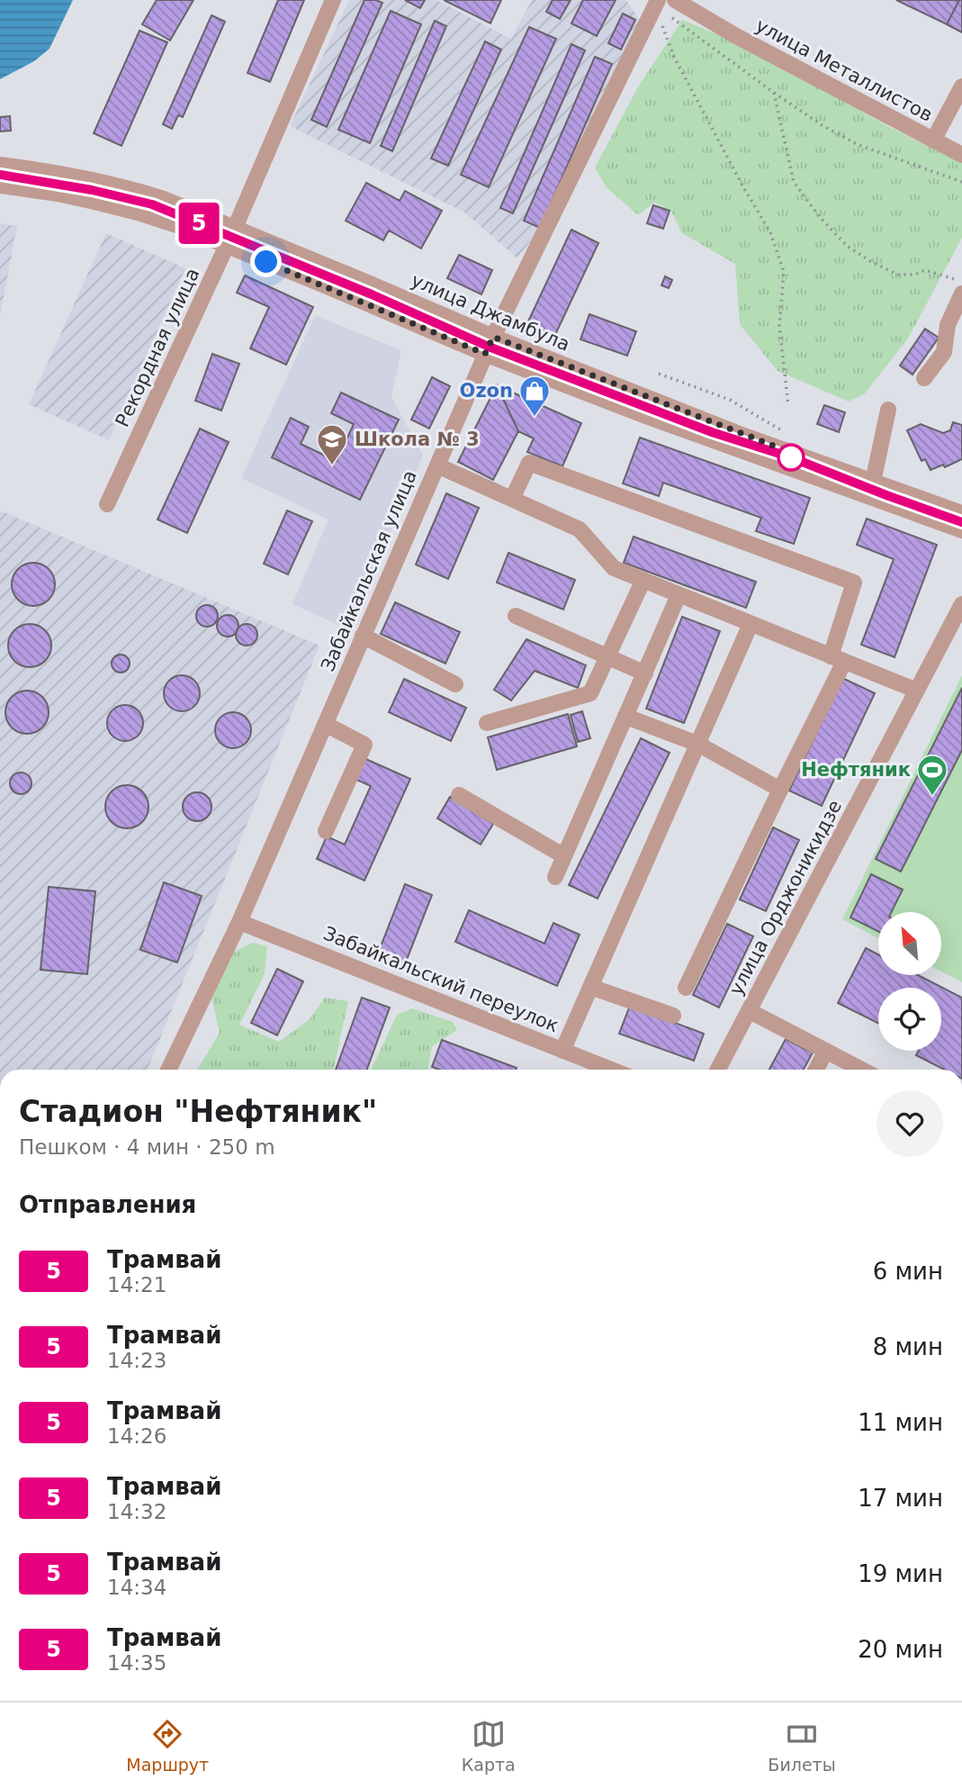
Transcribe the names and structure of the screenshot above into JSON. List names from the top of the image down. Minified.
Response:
{"streets":{"street":["улица Металлистов","улица Джамбула","Рекордная улица","Забайкальская улица","улица Орджоникидзе","Забайкальский переулок"]},"crossings":[["улица Джамбула","Рекордная улица"],["улица Джамбула","Забайкальская улица"],["Забайкальская улица","Забайкальский переулок"]],"places":{"shop":["Ozon"],"school or university":["Школа № 3"],"sports":["Нефтяник"]},"lines":["tram line 5"],"north":"top left","page":{"on_map":"5","heading":[["Стадион \"Нефтяник\"","Пешком · 4 мин · 250 m"],"Отправления"],"list":[{"mark":"5","name":"Трамвай","note":"14:21","value":"6 мин"},{"mark":"5","name":"Трамвай","note":"14:23","value":"8 мин"},{"mark":"5","name":"Трамвай","note":"14:26","value":"11 мин"},{"mark":"5","name":"Трамвай","note":"14:32","value":"17 мин"},{"mark":"5","name":"Трамвай","note":"14:34","value":"19 мин"},{"mark":"5","name":"Трамвай","note":"14:35","value":"20 мин"}],"tabs":["Маршрут","Карта","Билеты"]}}
